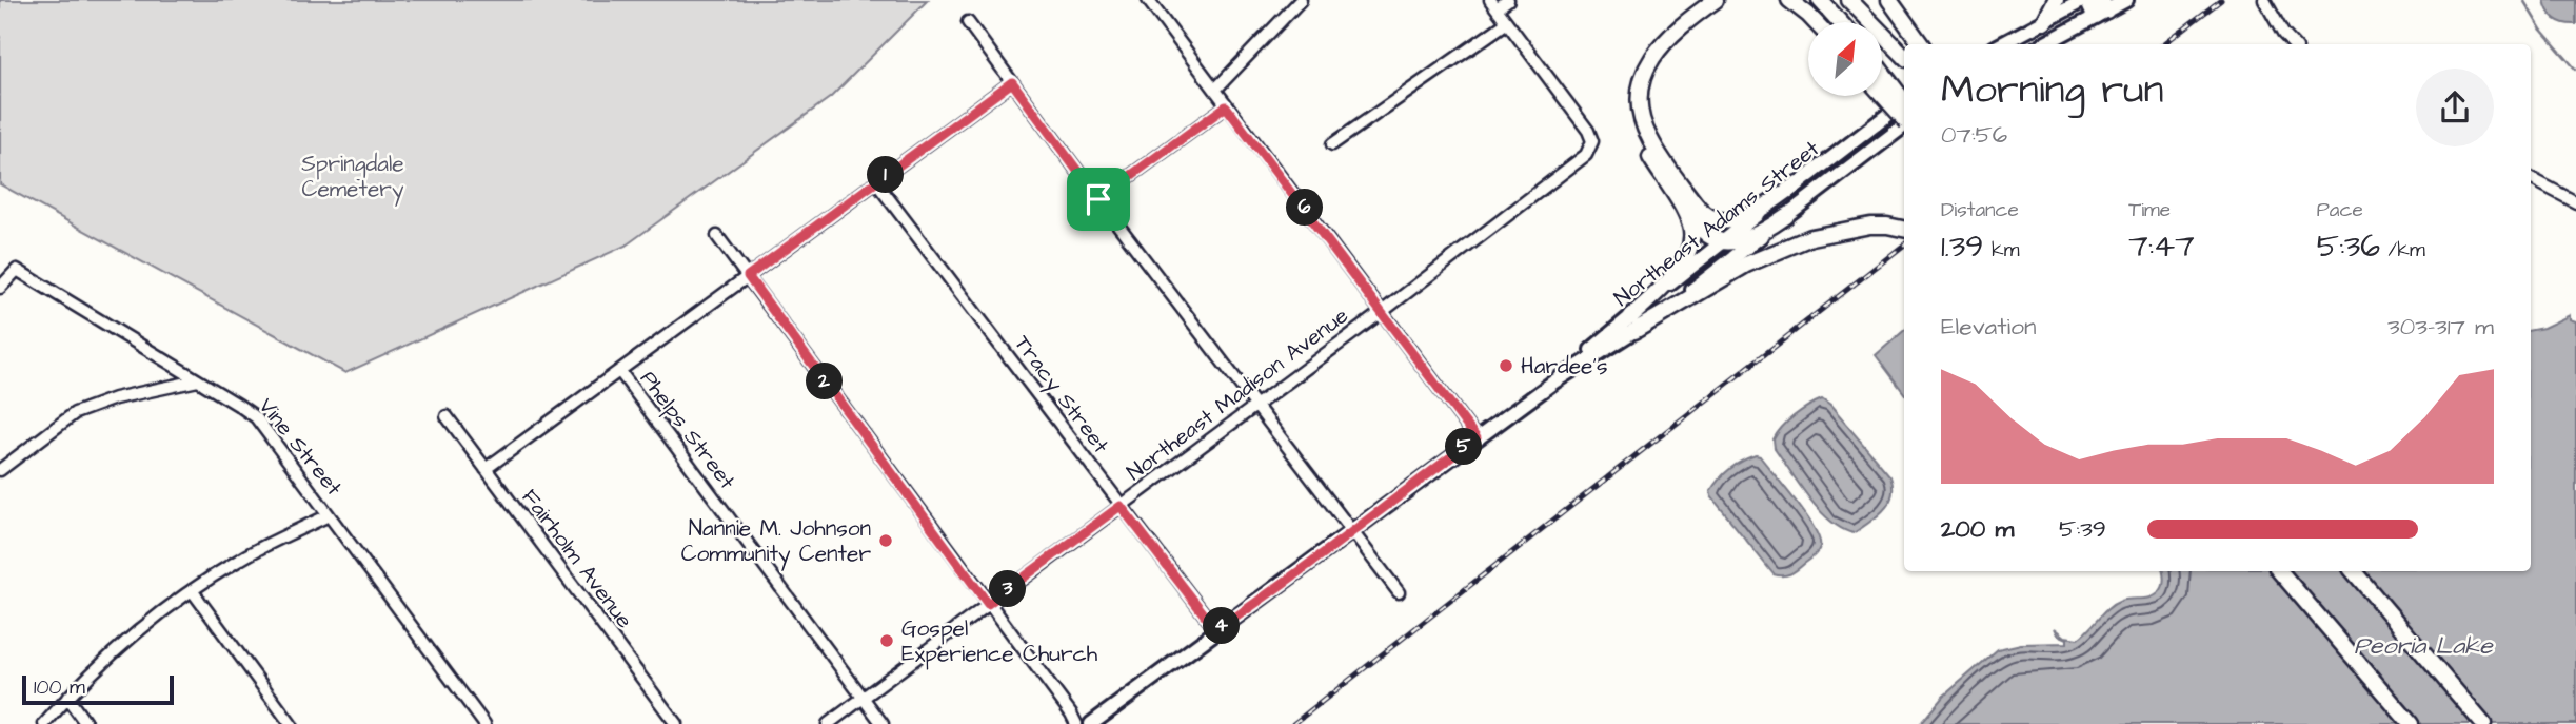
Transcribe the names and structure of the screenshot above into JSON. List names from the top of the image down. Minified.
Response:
{"streets":{"main road":["Northeast Adams Street"],"street":["Tracy Street","Northeast Madison Avenue","Phelps Street","Vine Street","Fairholm Avenue"]},"crossings":[["Northeast Adams Street","Tracy Street"],["Tracy Street","Northeast Madison Avenue"],["Northeast Madison Avenue","Phelps Street"]],"water":["Peoria Lake"],"parks":["Springdale Cemetery"],"places":["Hardee's","Nannie M. Johnson Community Center","Gospel Experience Church"],"scale_bar":"100 m","north":"top right","page":{"heading":["Morning run","07:56"],"pins":["1","6","2","5","3","4"],"stats":[["Distance","1.39 km"],["Time","7:47"],["Pace","5:36 /km"]],"chart":["Elevation","303–317 m"],"list":[{"name":"200 m","note":"5:39"}],"scale":"100 m"}}
